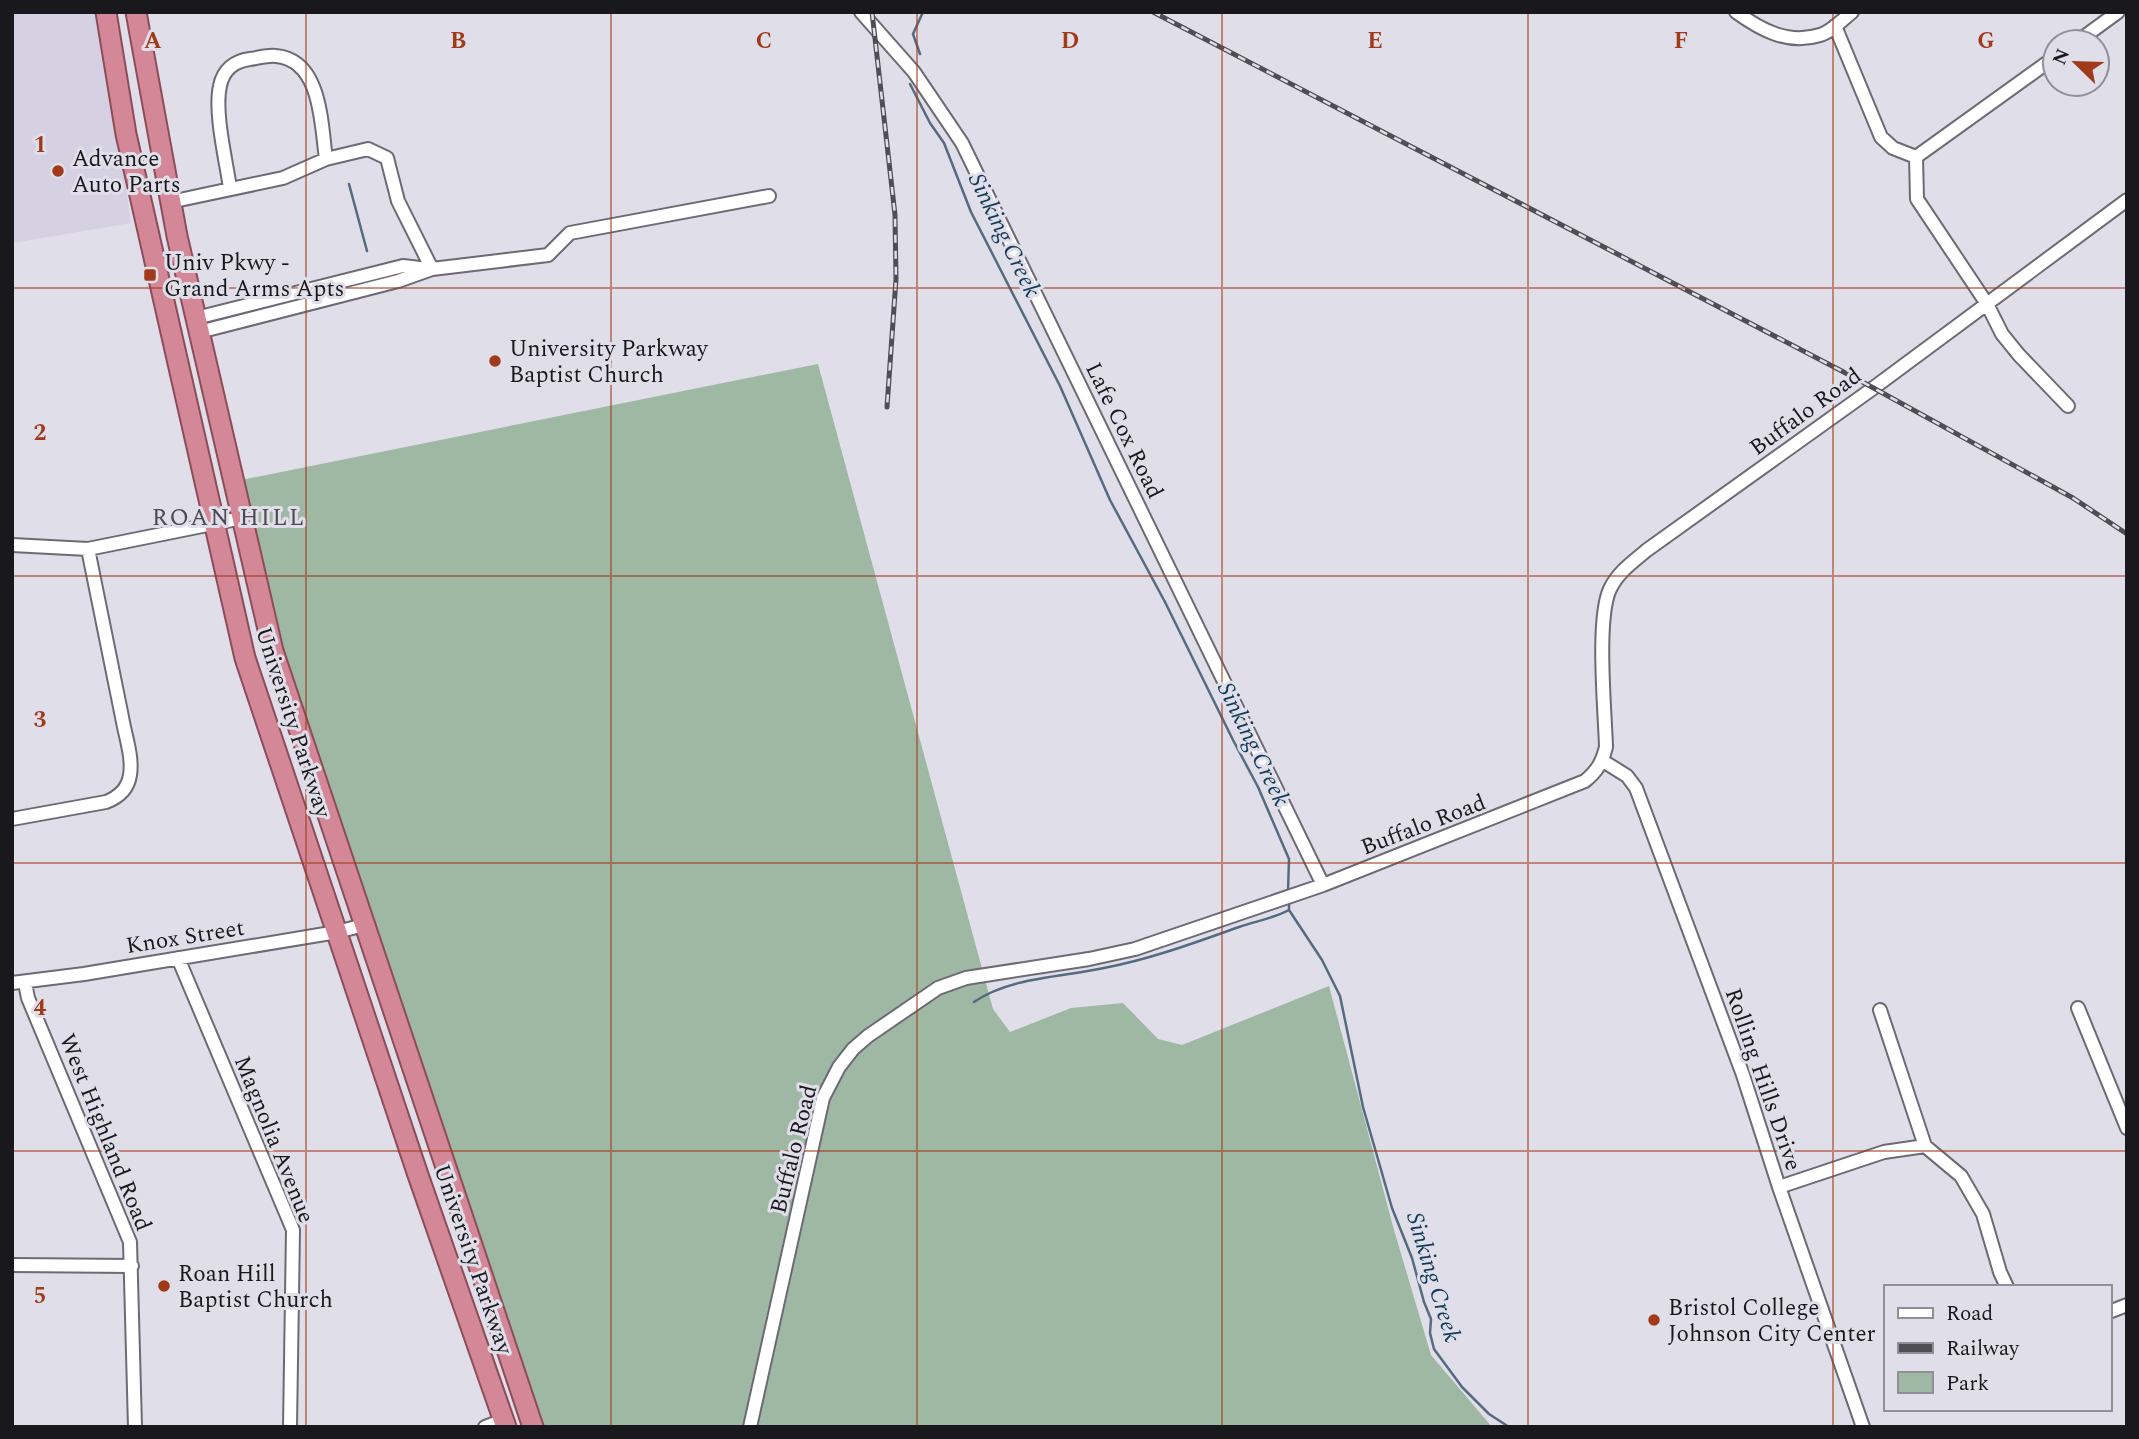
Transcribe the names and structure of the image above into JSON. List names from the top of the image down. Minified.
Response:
{"streets":{"highway":["University Parkway"],"street":["Buffalo Road","Lafe Cox Road","Knox Street","Rolling Hills Drive","West Highland Road","Magnolia Avenue"]},"crossings":[["Buffalo Road","Lafe Cox Road"],["Buffalo Road","Rolling Hills Drive"],["University Parkway","Knox Street"],["Knox Street","West Highland Road"],["Knox Street","Magnolia Avenue"]],"districts":["ROAN HILL"],"water":["Sinking Creek"],"places":{"other":["Advance Auto Parts","University Parkway Baptist Church","Roan Hill Baptist Church","Bristol College Johnson City Center"],"transit":["Univ Pkwy - Grand Arms Apts"]},"legend":["Road","Railway","Park"],"north":"top left","grid":{"columns":["A","B","C","D","E","F","G"],"rows":["1","2","3","4","5"]}}
